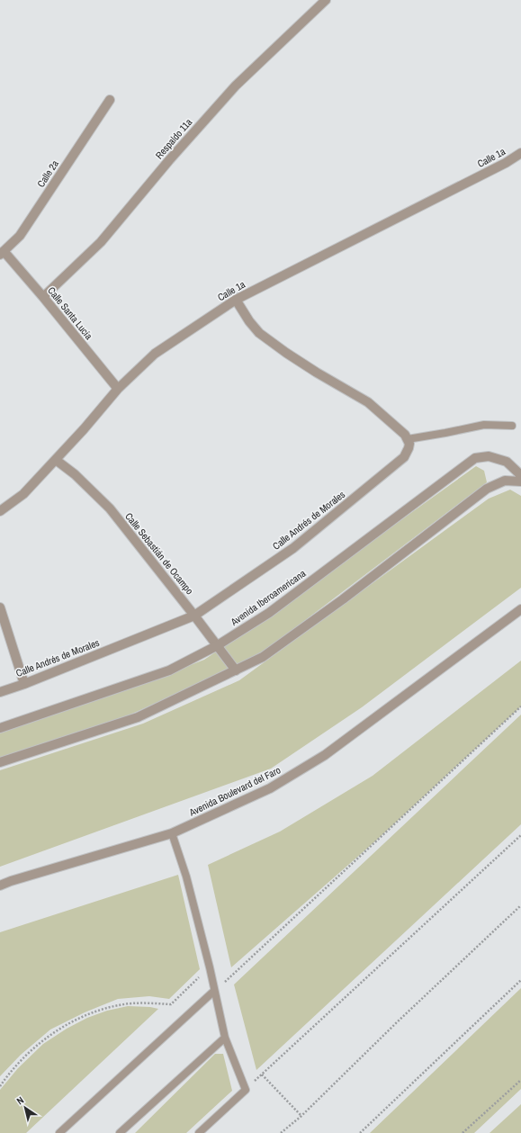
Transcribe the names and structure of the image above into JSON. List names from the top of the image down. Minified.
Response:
{"streets":{"street":["Respaldo 11a","Calle 1a","Calle 2a","Calle Santa Lucía","Calle Andrés de Morales","Calle Sebastián de Ocampo","Avenida Iberoamericana","Avenida Boulevard del Faro"]},"crossings":[["Respaldo 11a","Calle Santa Lucía"],["Calle 1a","Calle Santa Lucía"],["Calle 1a","Calle Sebastián de Ocampo"],["Calle 2a","Calle Santa Lucía"],["Calle Andrés de Morales","Calle Sebastián de Ocampo"],["Calle Sebastián de Ocampo","Avenida Iberoamericana"]],"north":"top left"}
